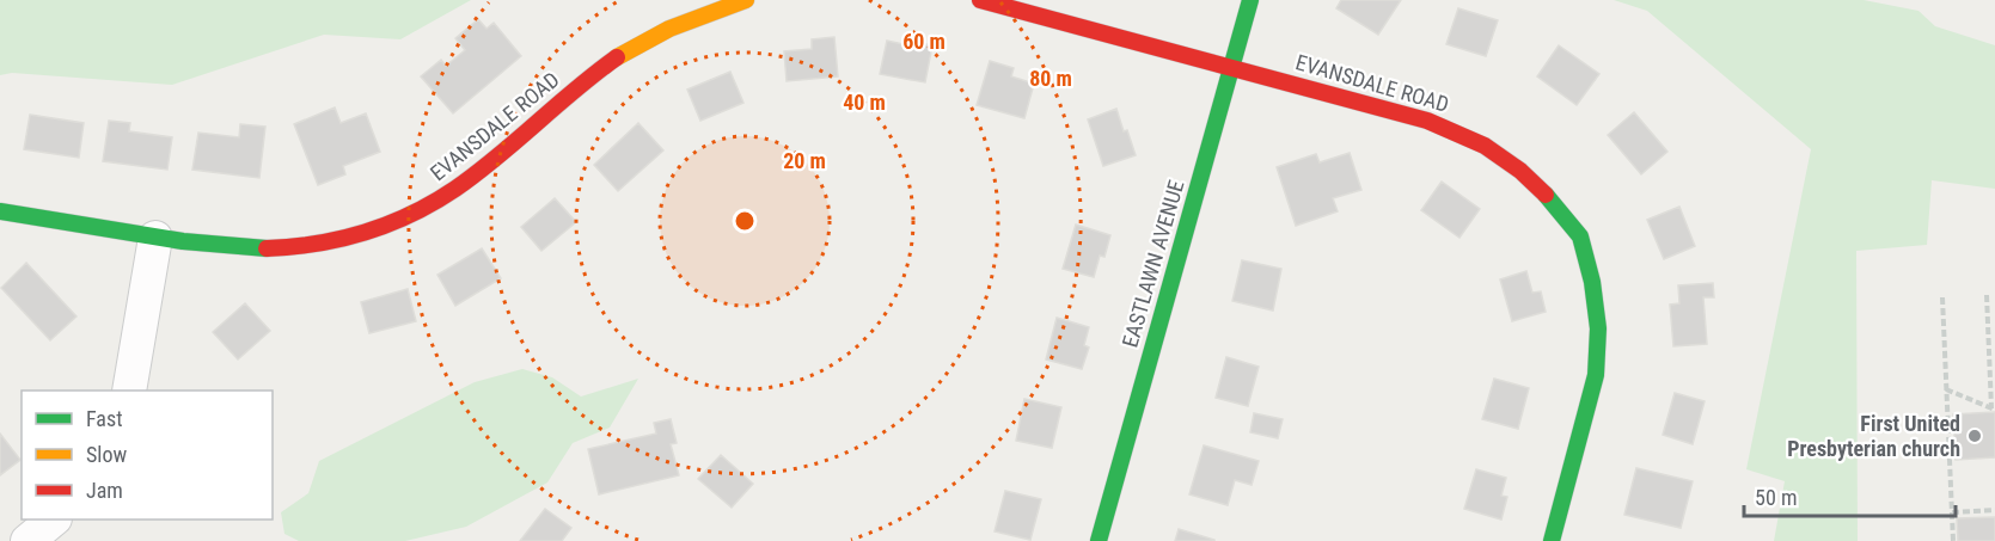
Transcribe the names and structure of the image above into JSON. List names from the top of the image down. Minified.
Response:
{"streets":{"street":["EVANSDALE ROAD","EASTLAWN AVENUE"]},"crossings":[["EVANSDALE ROAD","EASTLAWN AVENUE"]],"places":["First United Presbyterian church"],"legend":["Fast","Slow","Jam"],"scale_bar":"50 m","rings":["60 m","80 m","40 m","20 m"]}
